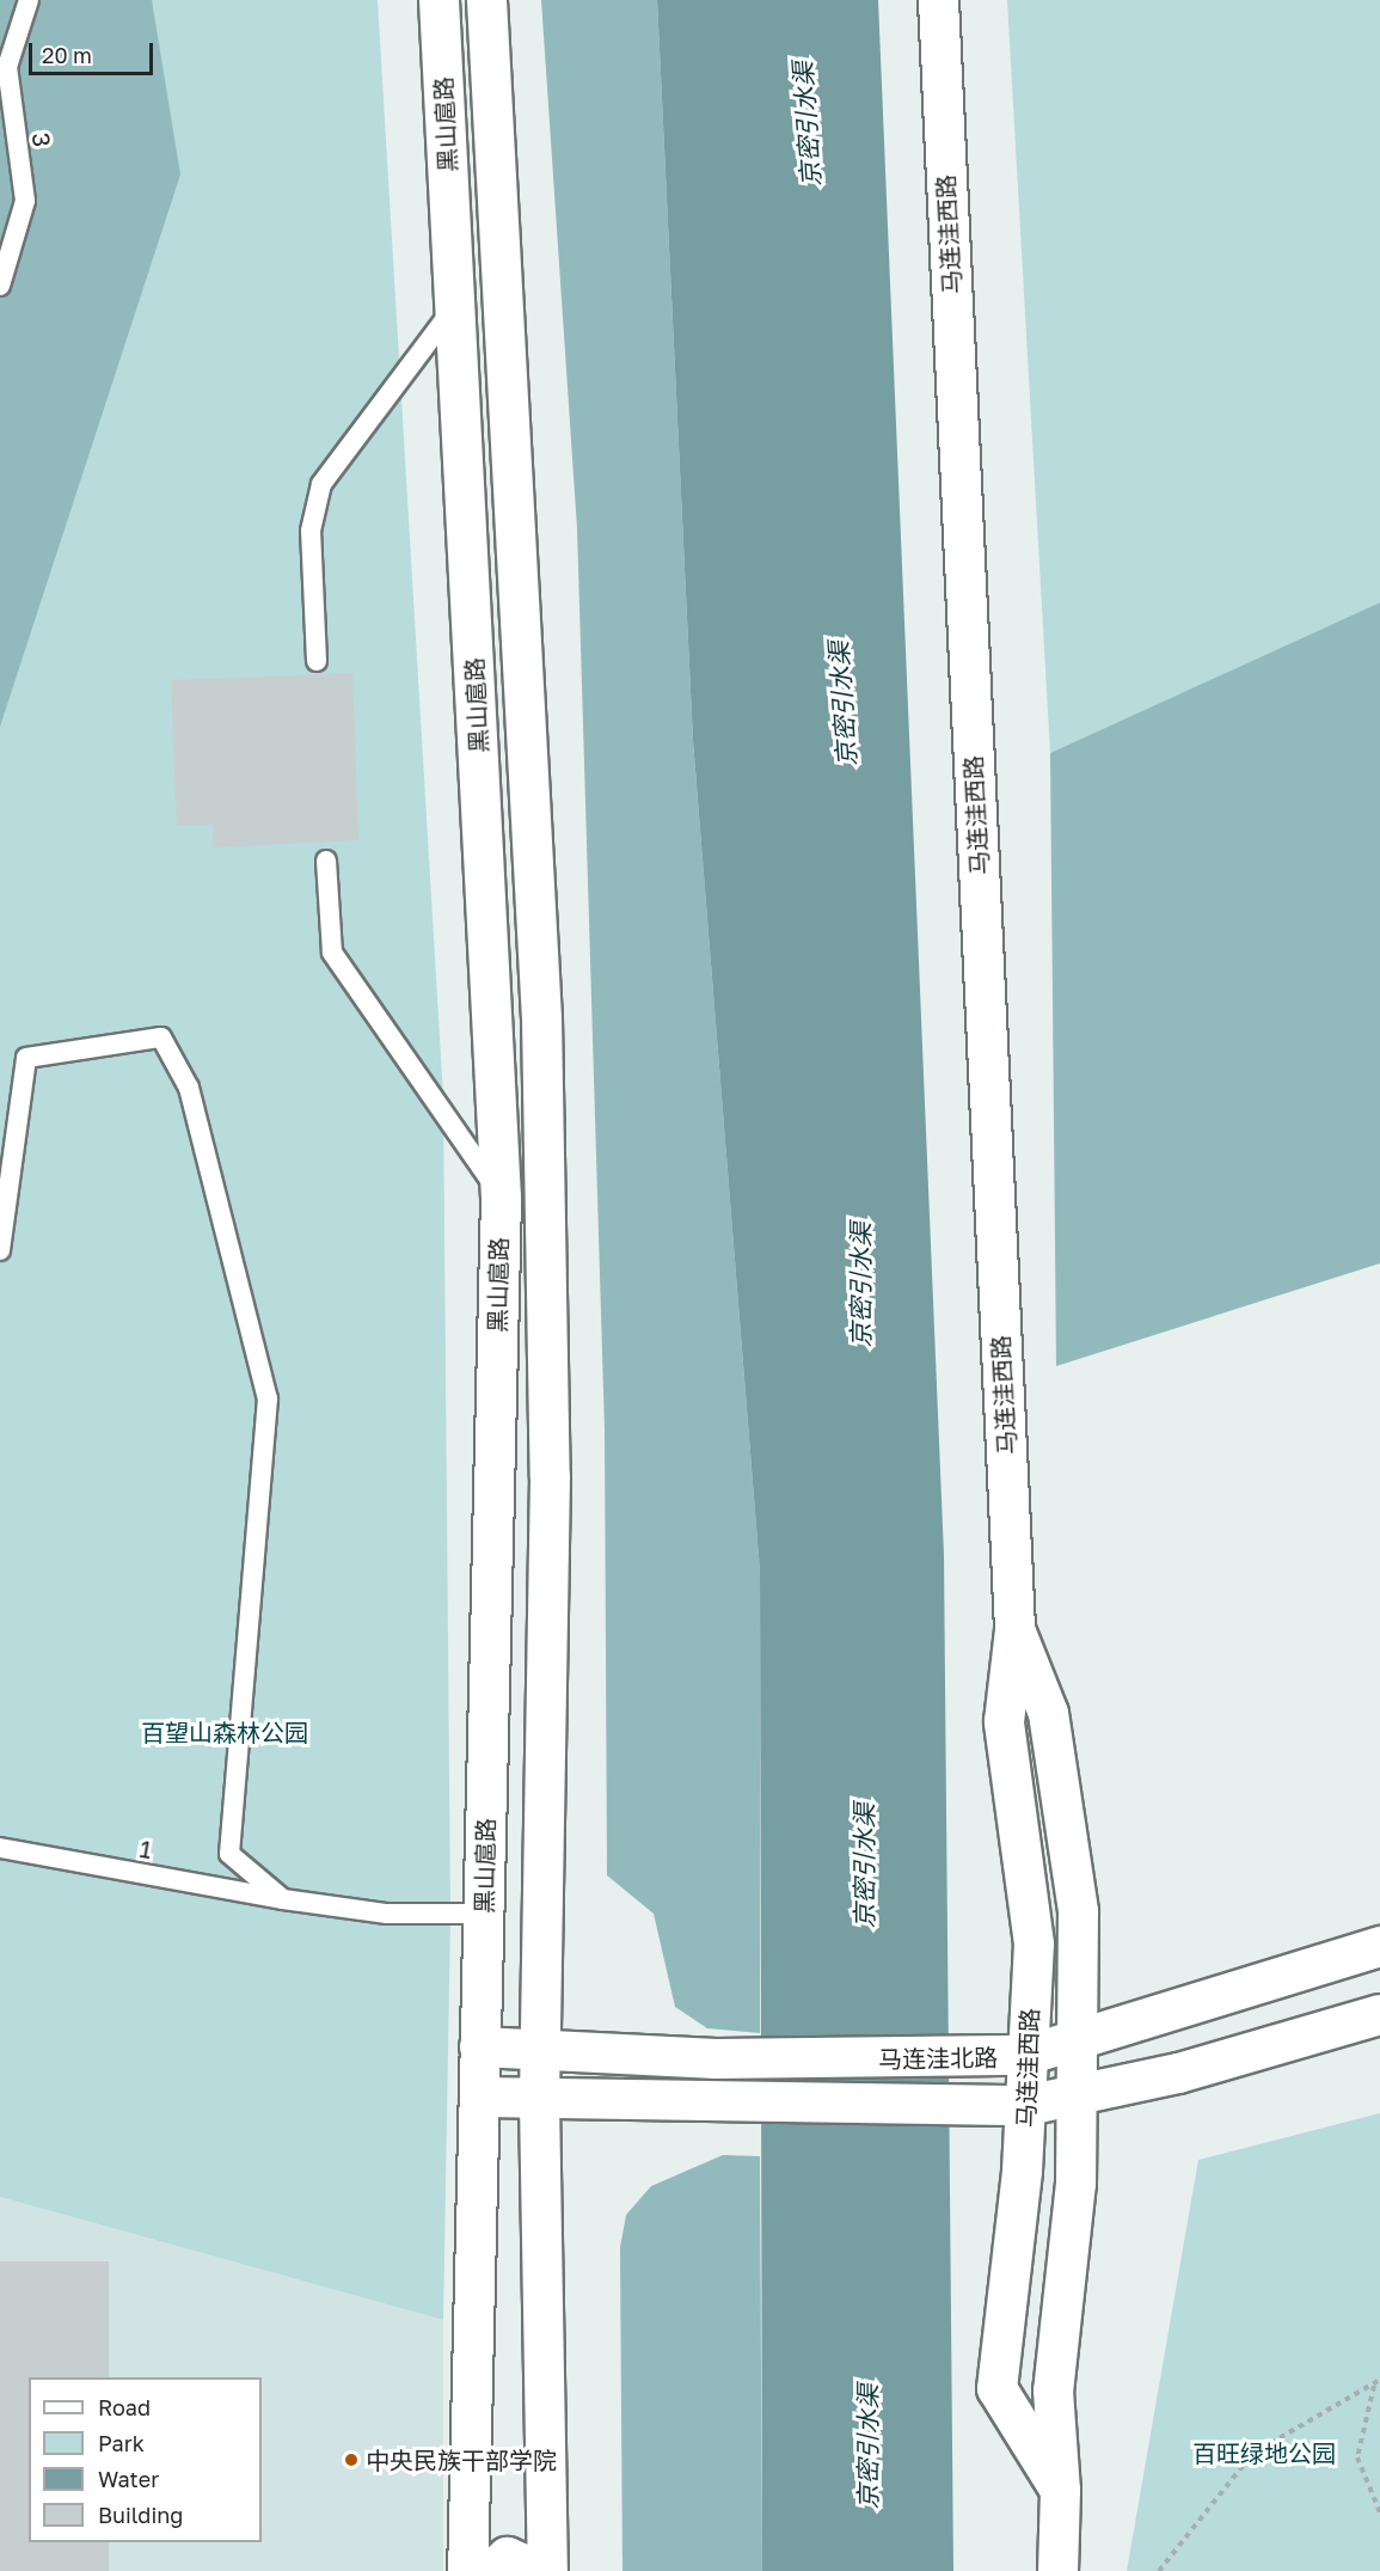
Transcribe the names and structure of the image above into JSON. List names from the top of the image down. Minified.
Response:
{"streets":{"main road":["黑山扈路","马连洼西路","马连洼北路"],"lane":["3","1"]},"crossings":[["黑山扈路","1"],["黑山扈路","马连洼北路"],["马连洼西路","马连洼北路"]],"water":["京密引水渠"],"parks":["百望山森林公园","百旺绿地公园"],"places":["中央民族干部学院"],"legend":["Road","Park","Water","Building"],"scale_bar":"20 m"}
